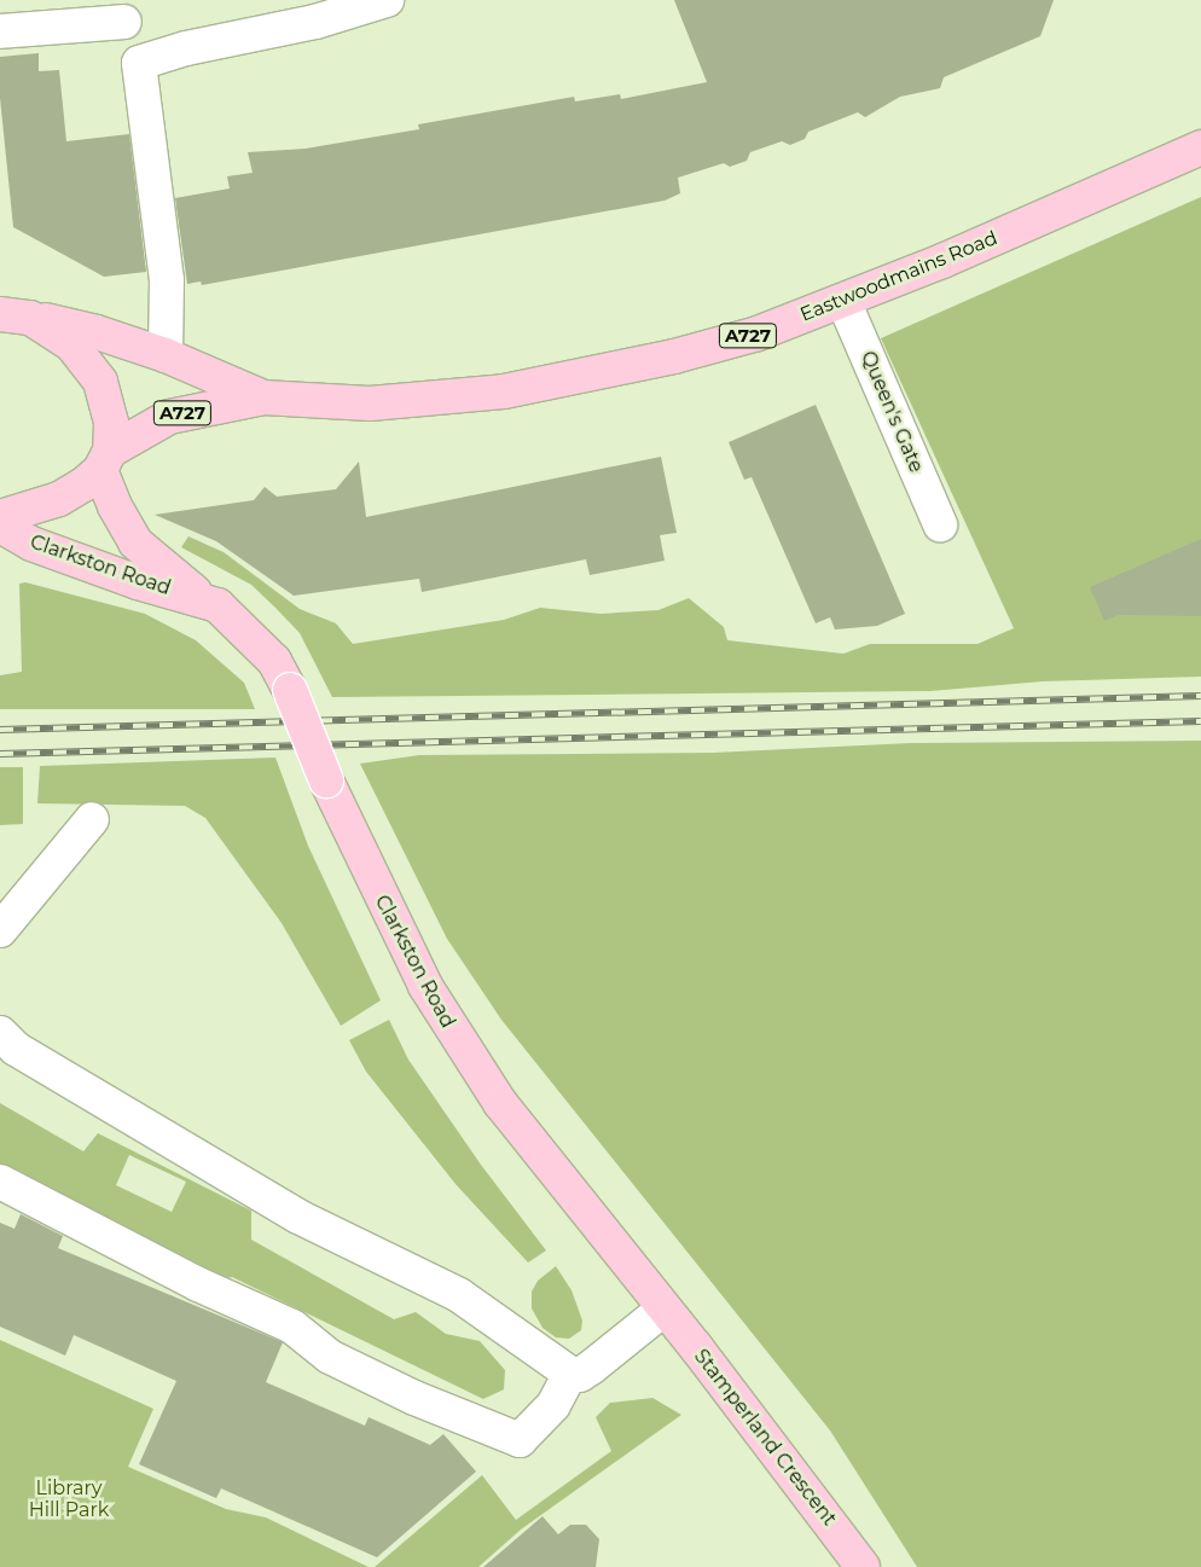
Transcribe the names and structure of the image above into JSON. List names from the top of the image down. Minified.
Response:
{"streets":{"main road":["Eastwoodmains Road","A727","Clarkston Road","Stamperland Crescent"],"street":["Queen's Gate"]},"crossings":[["Eastwoodmains Road","Queen's Gate"],["Eastwoodmains Road","Clarkston Road"],["Clarkston Road","Stamperland Crescent"]],"parks":["Library Hill Park"]}
